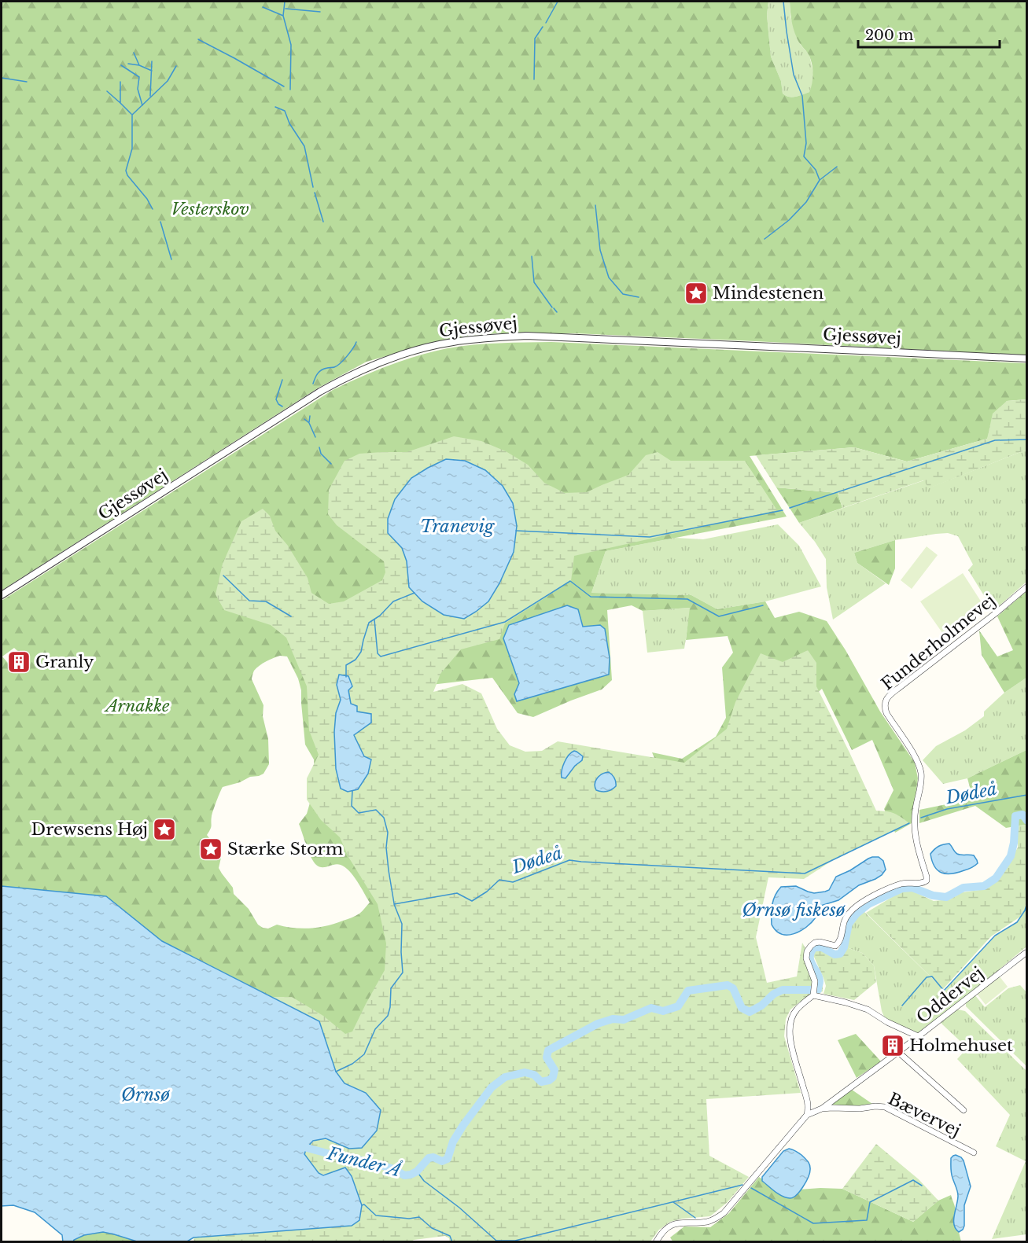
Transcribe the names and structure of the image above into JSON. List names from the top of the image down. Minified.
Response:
{"streets":{"street":["Gjessøvej","Funderholmevej","Oddervej","Bævervej"]},"crossings":[["Oddervej","Bævervej"]],"water":["Tranevig","Dødeå","Ørnsø fiskesø","Ørnsø","Funder Å"],"parks":["Vesterskov","Arnakke"],"places":{"place":["Mindestenen","Drewsens Høj","Stærke Storm"],"building":["Granly","Holmehuset"]},"scale_bar":"200 m"}
